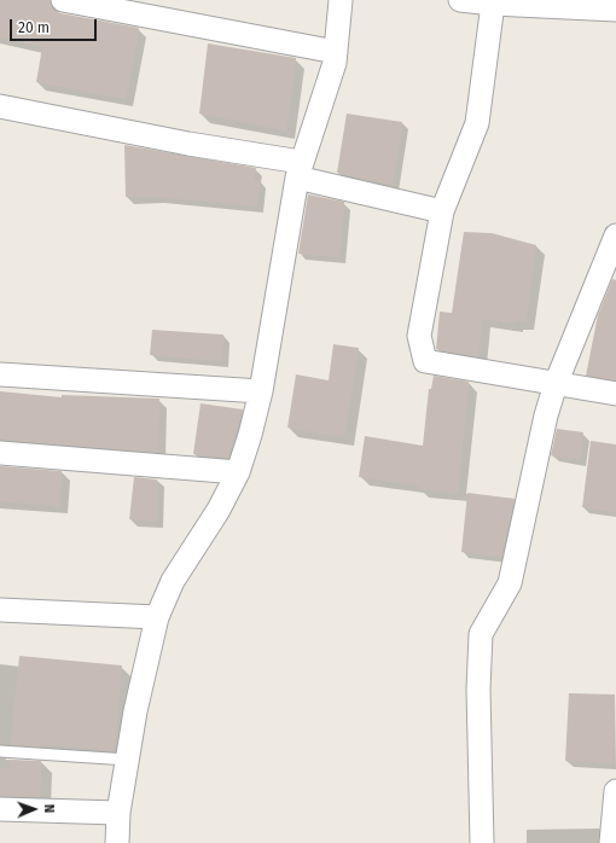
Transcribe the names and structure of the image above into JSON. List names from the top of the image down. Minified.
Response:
{"scale_bar":"20 m","north":"right"}
